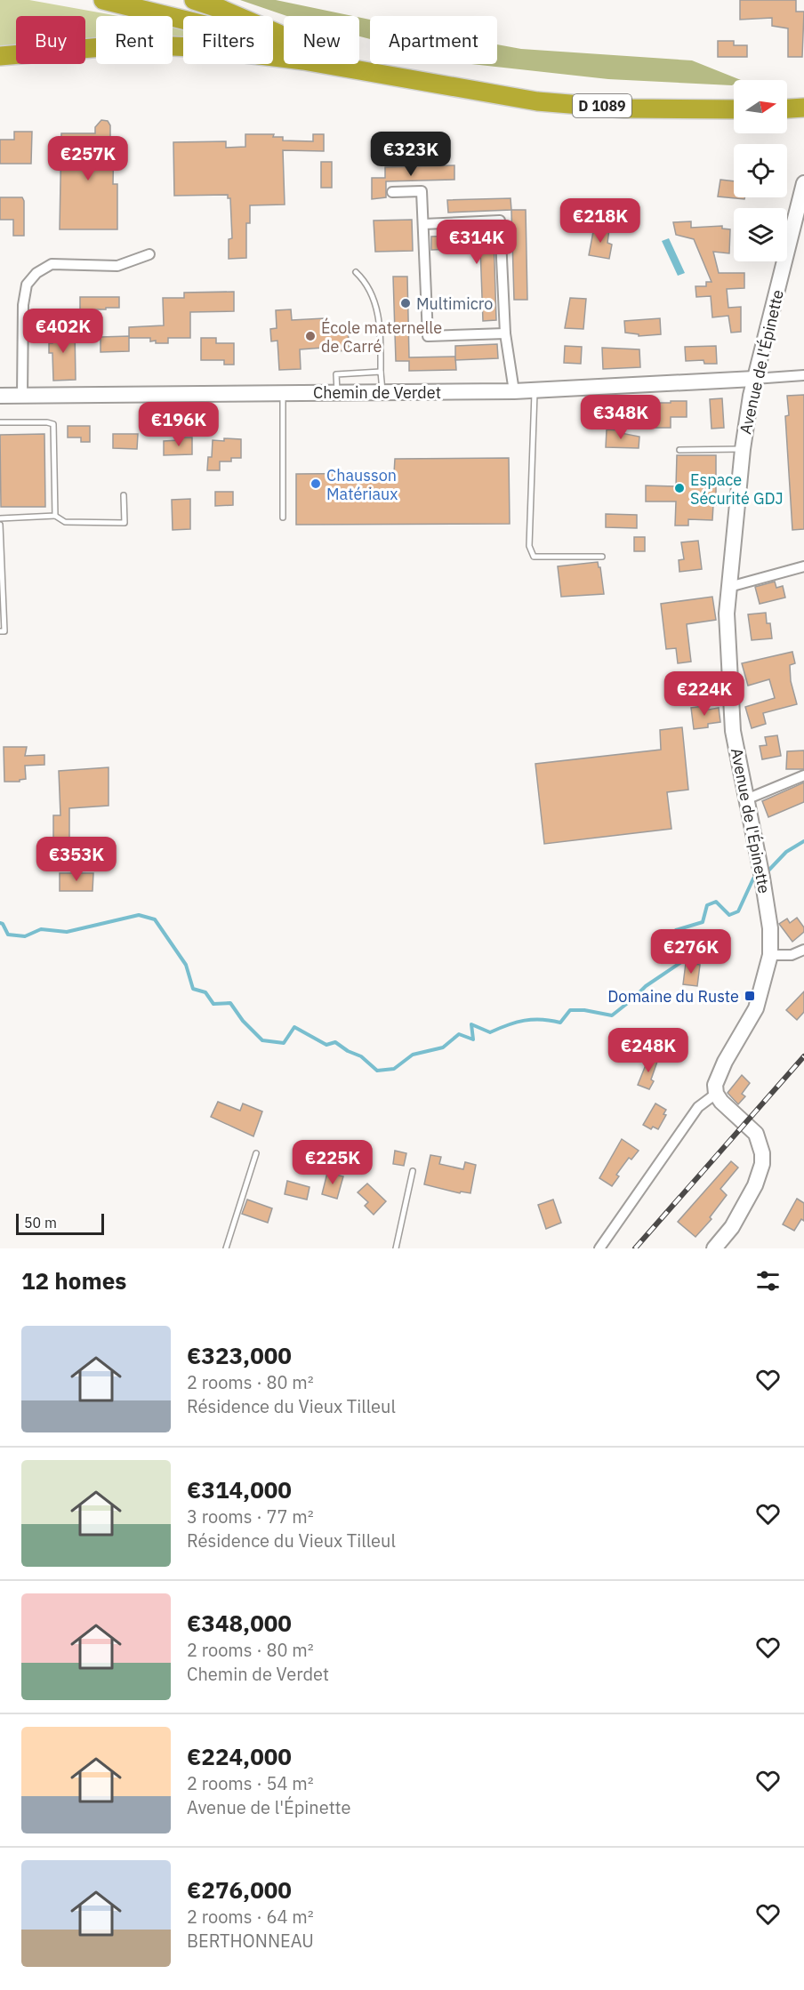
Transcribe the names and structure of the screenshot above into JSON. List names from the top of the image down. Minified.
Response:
{"streets":{"highway":["D 1089"],"street":["Avenue de l'Épinette","Chemin de Verdet"]},"crossings":[["Avenue de l'Épinette","Chemin de Verdet"]],"places":{"other":["Multimicro","École maternelle de Carré","Chausson Matériaux","Espace Sécurité GDJ"],"transit":["Domaine du Ruste"]},"scale_bar":"50 m","north":"right","page":{"chip":["Buy","Rent","Filters","New","Apartment"],"price":["€323K","€257K","€218K","€314K","€402K","€348K","€196K","€224K","€353K","€276K","€248K","€225K"],"scale":"50 m","heading":"12 homes","list":[{"name":"€323,000","note":"2 rooms · 80 m² · Résidence du Vieux Tilleul"},{"name":"€314,000","note":"3 rooms · 77 m² · Résidence du Vieux Tilleul"},{"name":"€348,000","note":"2 rooms · 80 m² · Chemin de Verdet"},{"name":"€224,000","note":"2 rooms · 54 m² · Avenue de l'Épinette"},{"name":"€276,000","note":"2 rooms · 64 m² · BERTHONNEAU"}]}}
